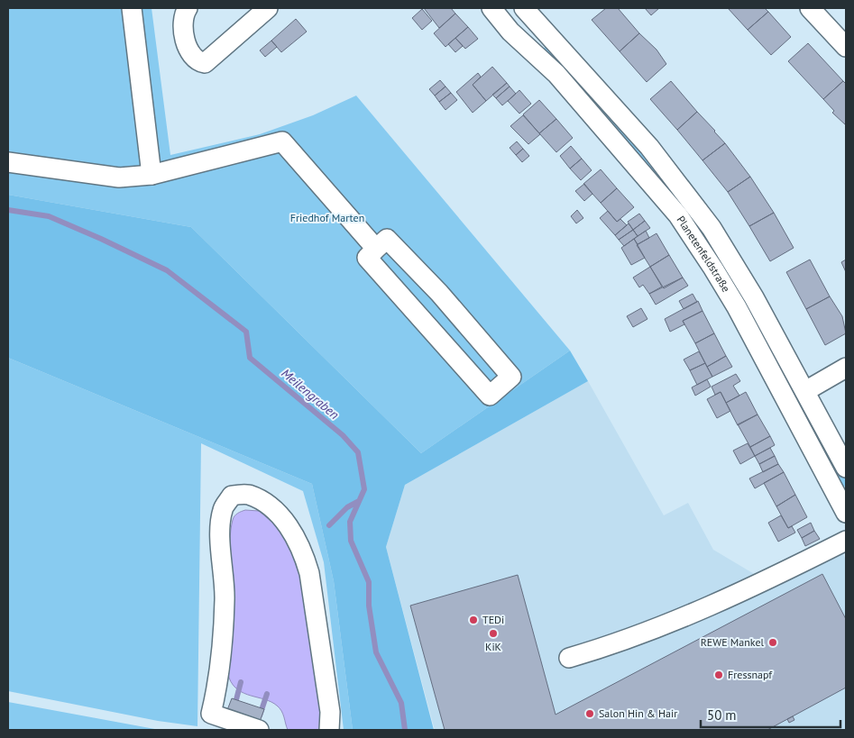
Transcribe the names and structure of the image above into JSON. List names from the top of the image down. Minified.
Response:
{"streets":{"street":["Planetenfeldstraße"]},"water":["Meilengraben"],"parks":["Friedhof Marten"],"places":["TEDi","KiK","REWE Mankel","Fressnapf","Salon Hin & Hair"],"scale_bar":"50 m"}
